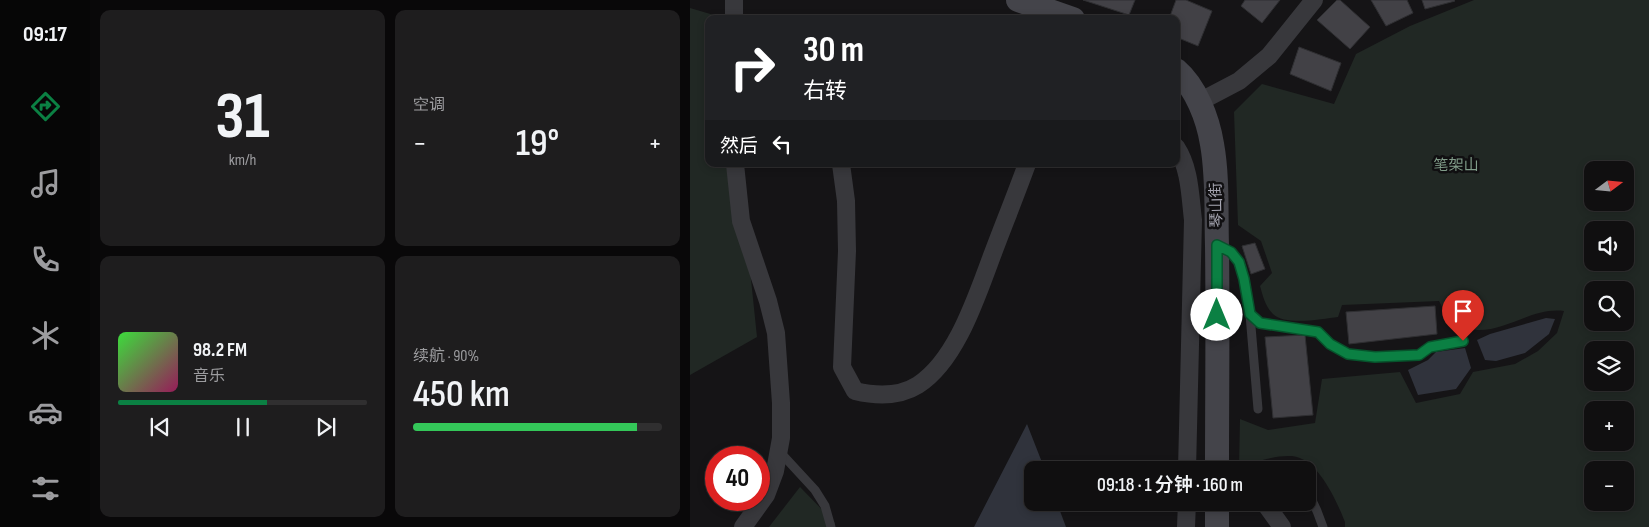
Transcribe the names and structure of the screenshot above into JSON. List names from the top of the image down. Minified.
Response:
{"streets":{"street":["琴山街"]},"parks":["笔架山"],"north":"right","page":{"tabs":"09:17","tile":[["31","km/h"],"空调",["续航 · 90%","450 km"]],"turn":["30 m","右转"],"then":"然后","heat":["−","19°","+"],"map_buttons":["+","−"],"song":["98.2 FM","音乐"],"limit":"40","trip":"09:18 · 1 分钟 · 160 m"}}
